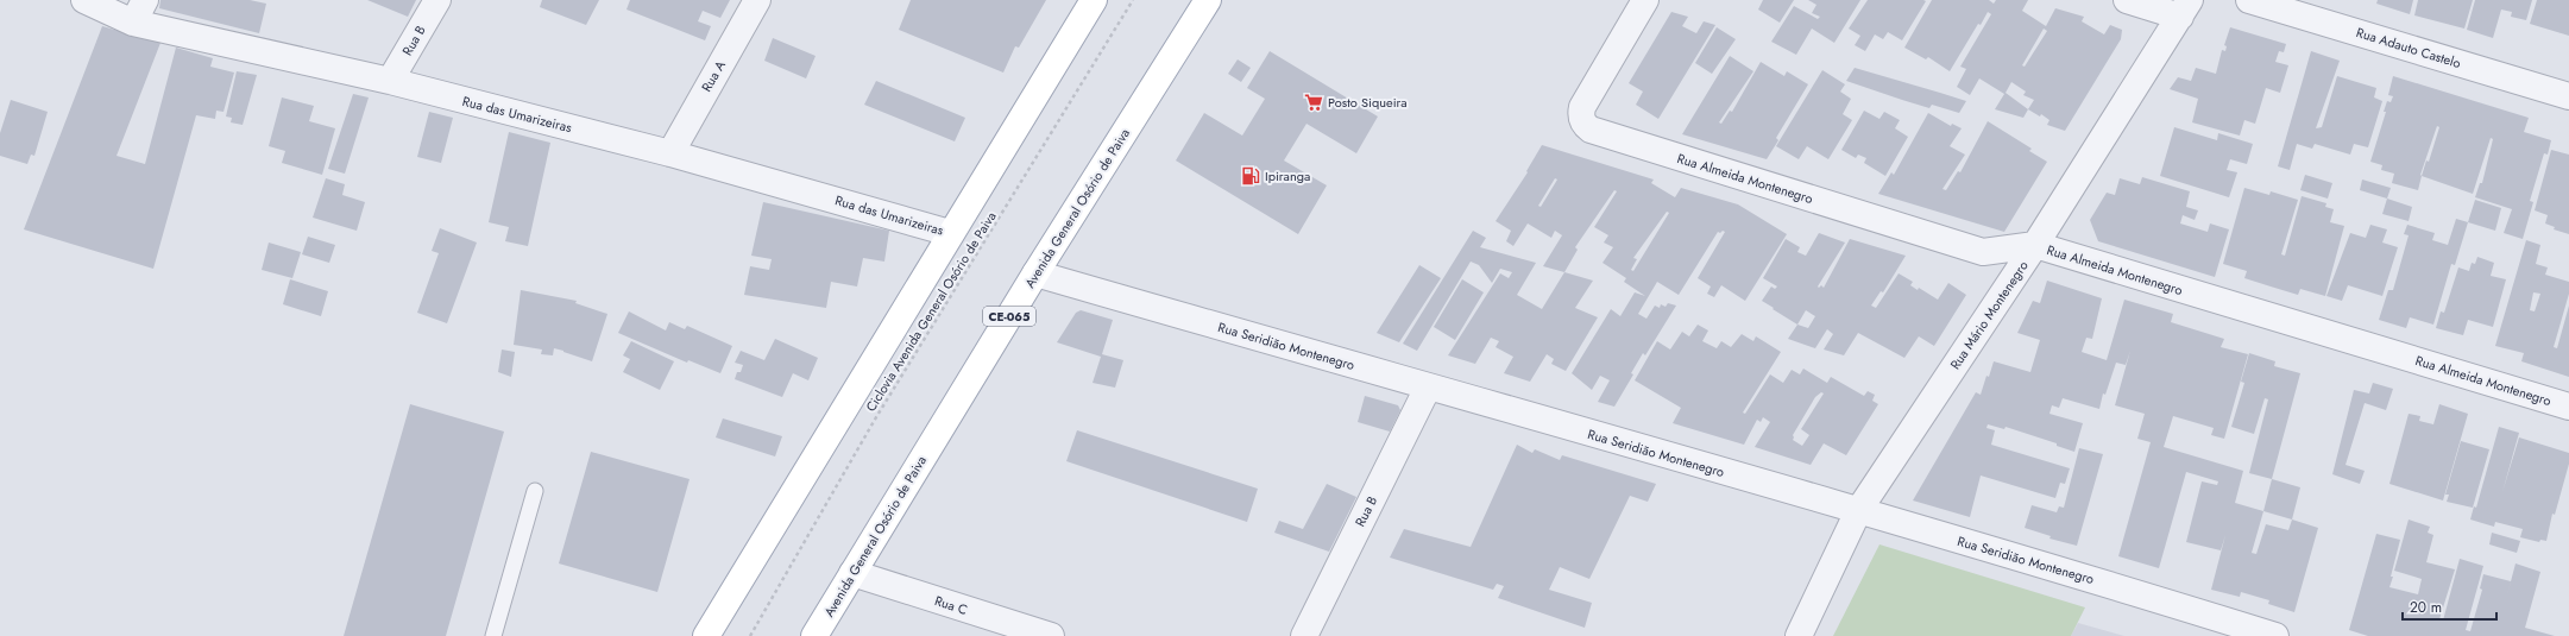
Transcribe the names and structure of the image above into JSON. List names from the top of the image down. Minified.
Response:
{"streets":{"main road":["Avenida General Osório de Paiva","CE-065"],"street":["Rua B","Rua Adauto Castelo","Rua A","Rua das Umarizeiras","Rua Almeida Montenegro","Rua Mário Montenegro","Rua Seridião Montenegro","Rua C"],"path":["Ciclovia Avenida General Osório de Paiva"]},"crossings":[["Rua B","Rua das Umarizeiras"],["Rua B","Rua Seridião Montenegro"],["Rua A","Rua das Umarizeiras"],["Rua Almeida Montenegro","Rua Mário Montenegro"],["Avenida General Osório de Paiva","Rua Seridião Montenegro"],["Avenida General Osório de Paiva","Rua C"],["Rua Mário Montenegro","Rua Seridião Montenegro"]],"places":{"supermarket":["Posto Siqueira"],"fuel station":["Ipiranga"]},"scale_bar":"20 m"}
